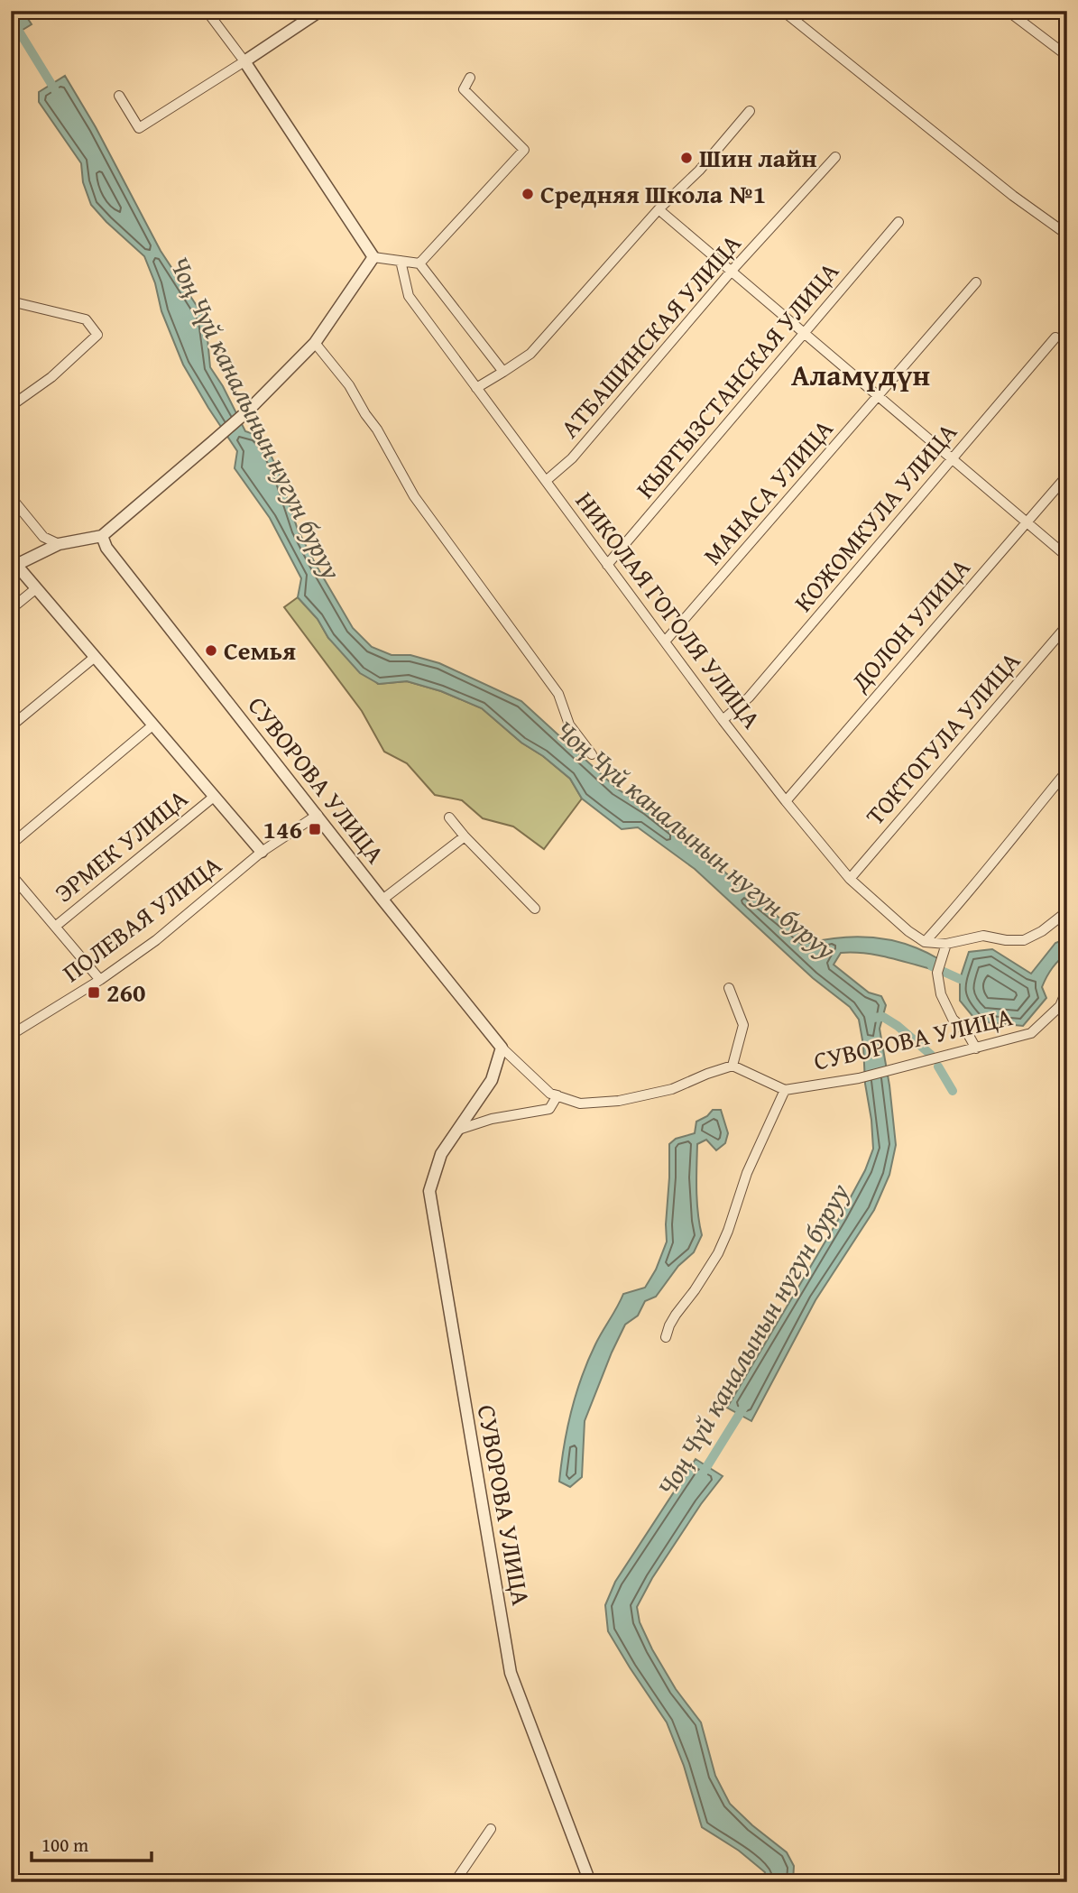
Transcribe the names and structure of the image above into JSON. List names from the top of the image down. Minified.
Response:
{"streets":{"street":["АТБАШИНСКАЯ УЛИЦА","КЫРГЫЗСТАНСКАЯ УЛИЦА","МАНАСА УЛИЦА","КОЖОМКУЛА УЛИЦА","НИКОЛАЯ ГОГОЛЯ УЛИЦА","ДОЛОН УЛИЦА","ТОКТОГУЛА УЛИЦА","СУВОРОВА УЛИЦА","ЭРМЕК УЛИЦА","ПОЛЕВАЯ УЛИЦА"]},"crossings":[["АТБАШИНСКАЯ УЛИЦА","НИКОЛАЯ ГОГОЛЯ УЛИЦА"],["КЫРГЫЗСТАНСКАЯ УЛИЦА","НИКОЛАЯ ГОГОЛЯ УЛИЦА"],["МАНАСА УЛИЦА","НИКОЛАЯ ГОГОЛЯ УЛИЦА"],["КОЖОМКУЛА УЛИЦА","НИКОЛАЯ ГОГОЛЯ УЛИЦА"],["НИКОЛАЯ ГОГОЛЯ УЛИЦА","ДОЛОН УЛИЦА"],["НИКОЛАЯ ГОГОЛЯ УЛИЦА","ТОКТОГУЛА УЛИЦА"],["СУВОРОВА УЛИЦА","ПОЛЕВАЯ УЛИЦА"]],"districts":["Аламүдүн"],"water":["Чоң Чүй каналынын нугун буруу"],"places":{"other":["Шин лайн","Средняя Школа №1","Семья"],"transit":["146","260"]},"scale_bar":"100 m"}
